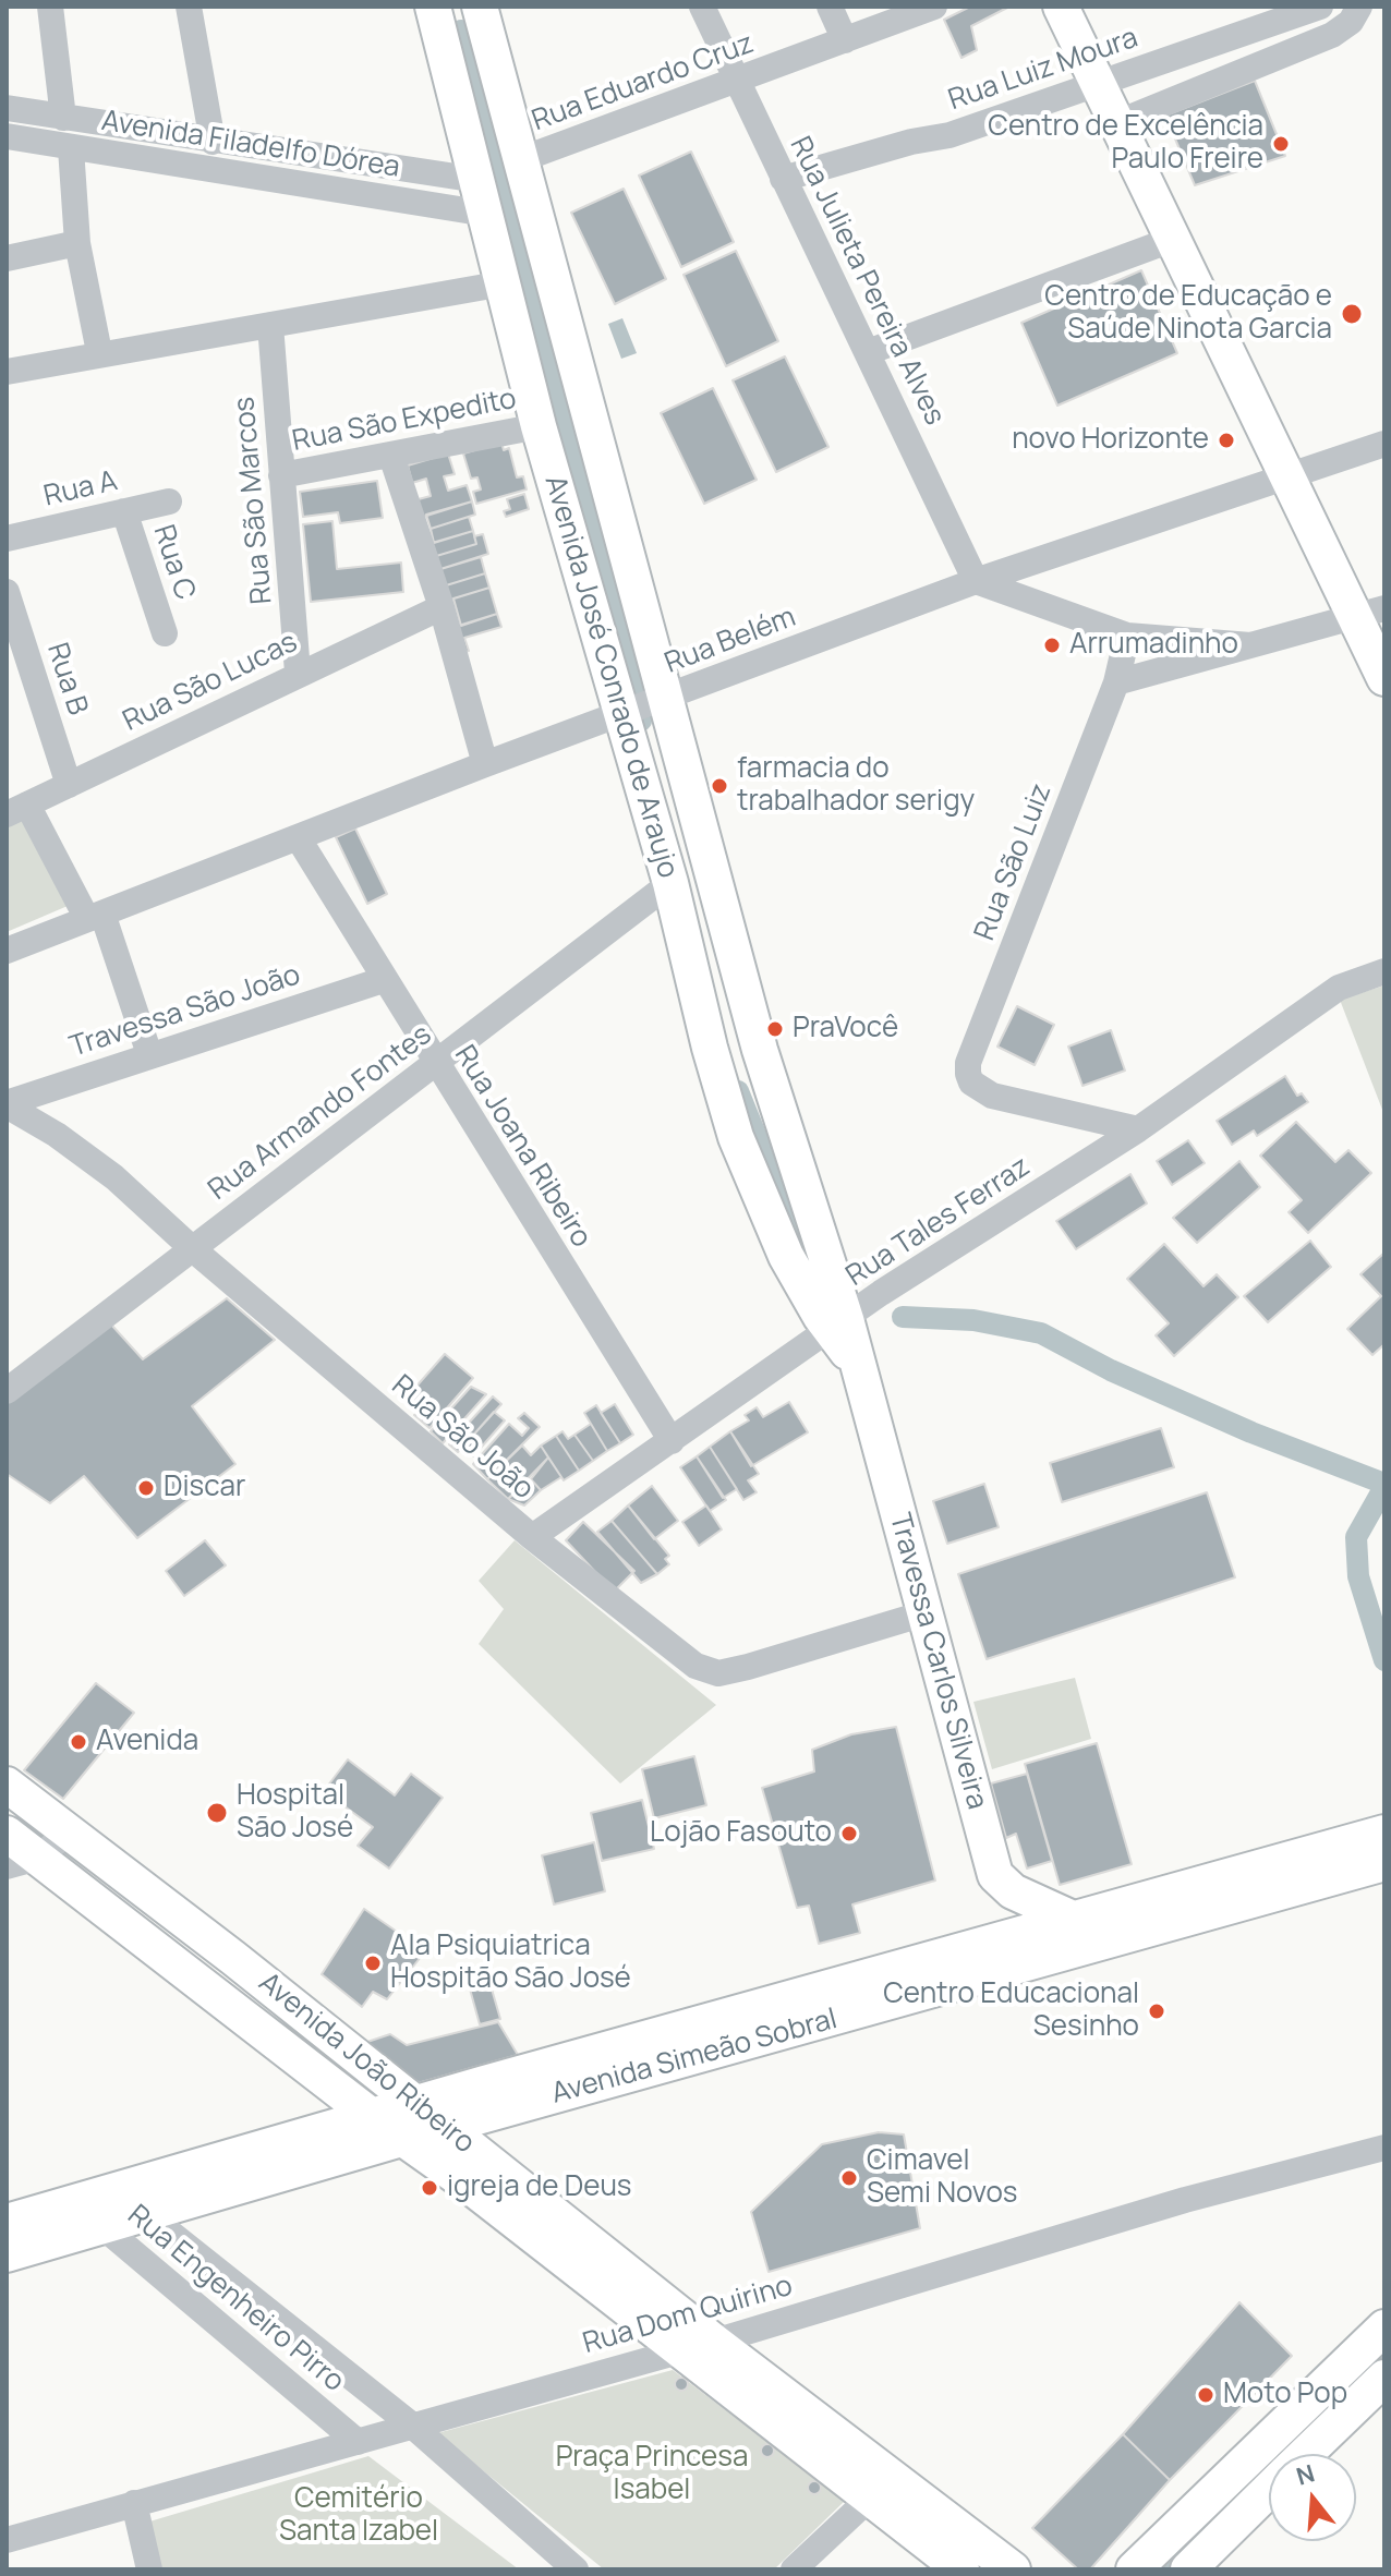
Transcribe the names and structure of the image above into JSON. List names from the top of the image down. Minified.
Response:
{"streets":{"main road":["Avenida José Conrado de Araujo","Travessa Carlos Silveira","Avenida Simeão Sobral","Avenida João Ribeiro"],"street":["Rua Luiz Moura","Rua Eduardo Cruz","Avenida Filadelfo Dórea","Rua Julieta Pereira Alves","Rua São Expedito","Rua A","Rua São Marcos","Rua C","Rua Belém","Rua B","Rua São Lucas","Rua São Luiz","Travessa São João","Rua Armando Fontes","Rua Joana Ribeiro","Rua Tales Ferraz","Rua São João","Rua Engenheiro Pirro","Rua Dom Quirino"]},"crossings":[["Rua Luiz Moura","Rua Julieta Pereira Alves"],["Rua Eduardo Cruz","Rua Julieta Pereira Alves"],["Rua Eduardo Cruz","Avenida José Conrado de Araujo"],["Avenida Filadelfo Dórea","Avenida José Conrado de Araujo"],["Rua Julieta Pereira Alves","Rua Belém"],["Rua São Expedito","Rua São Marcos"],["Rua São Expedito","Avenida José Conrado de Araujo"],["Rua A","Rua C"],["Rua São Marcos","Rua São Lucas"],["Rua Belém","Avenida José Conrado de Araujo"],["Rua Belém","Rua Joana Ribeiro"],["Avenida José Conrado de Araujo","Rua Armando Fontes"],["Avenida José Conrado de Araujo","Rua Tales Ferraz"],["Avenida José Conrado de Araujo","Travessa Carlos Silveira"],["Rua B","Rua São Lucas"],["Rua São Luiz","Rua Tales Ferraz"],["Travessa São João","Rua Joana Ribeiro"],["Travessa São João","Rua São João"],["Rua Armando Fontes","Rua Joana Ribeiro"],["Rua Armando Fontes","Rua São João"],["Rua Joana Ribeiro","Rua Tales Ferraz"],["Rua Tales Ferraz","Rua São João"],["Rua Tales Ferraz","Travessa Carlos Silveira"],["Rua São João","Travessa Carlos Silveira"],["Avenida Simeão Sobral","Avenida João Ribeiro"],["Avenida Simeão Sobral","Rua Engenheiro Pirro"],["Avenida João Ribeiro","Rua Dom Quirino"],["Rua Engenheiro Pirro","Rua Dom Quirino"]],"parks":["Praça Princesa Isabel","Cemitério Santa Izabel"],"places":["Centro de Excelência Paulo Freire","Centro de Educação e Saúde Ninota Garcia","novo Horizonte","Arrumadinho","farmacia do trabalhador serigy","PraVocê","Discar","Avenida","Hospital São José","Lojão Fasouto","Ala Psiquiatrica Hospitão São José","Centro Educacional Sesinho","Cimavel Semi Novos","igreja de Deus","Moto Pop"],"north":"top"}
